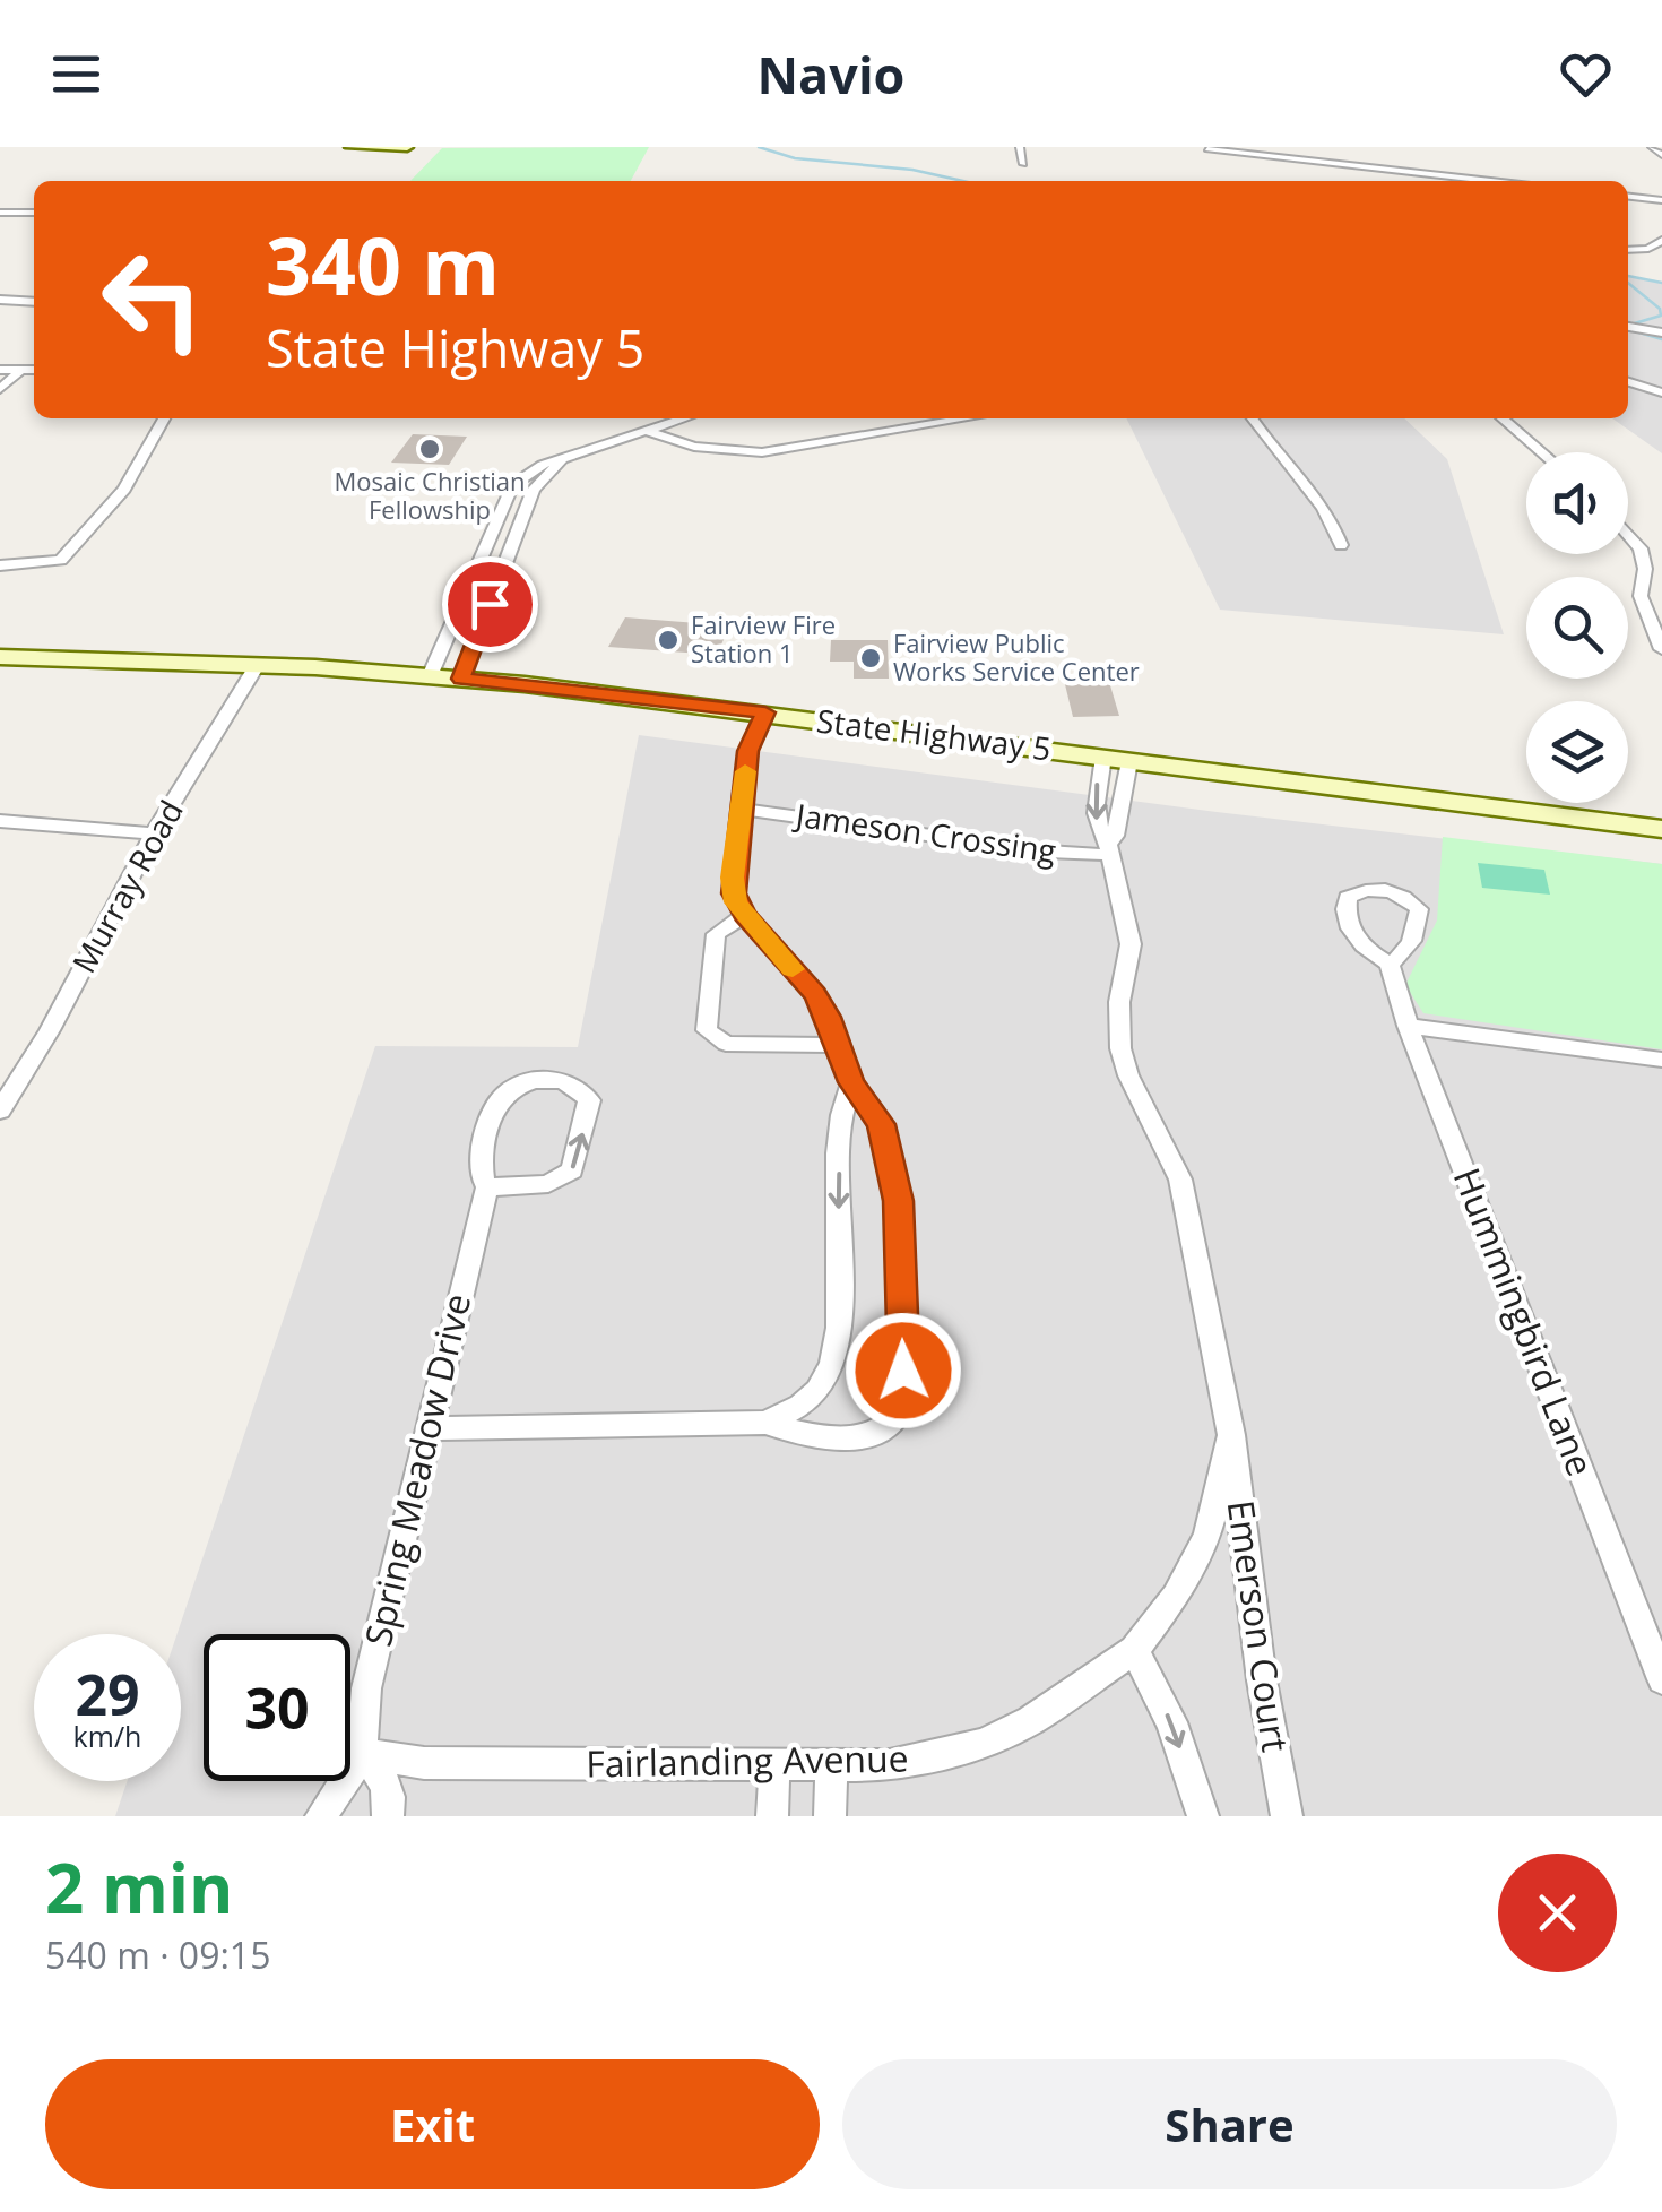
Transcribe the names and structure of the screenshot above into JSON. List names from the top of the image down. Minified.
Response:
{"streets":{"main road":["State Highway 5"],"street":["Jameson Crossing","Murray Road","Hummingbird Lane","Spring Meadow Drive","Emerson Court","Fairlanding Avenue"]},"crossings":[["State Highway 5","Murray Road"],["State Highway 5","Fairlanding Avenue"],["Jameson Crossing","Fairlanding Avenue"],["Spring Meadow Drive","Fairlanding Avenue"],["Emerson Court","Fairlanding Avenue"]],"places":["Mosaic Christian Fellowship","Fairview Fire Station 1","Fairview Public Works Service Center"],"page":{"header":"Navio","turn":["340 m","State Highway 5"],"speed":"29 km/h","limit":"30","heading":["2 min","540 m · 09:15"],"buttons":["Exit","Share"]}}
